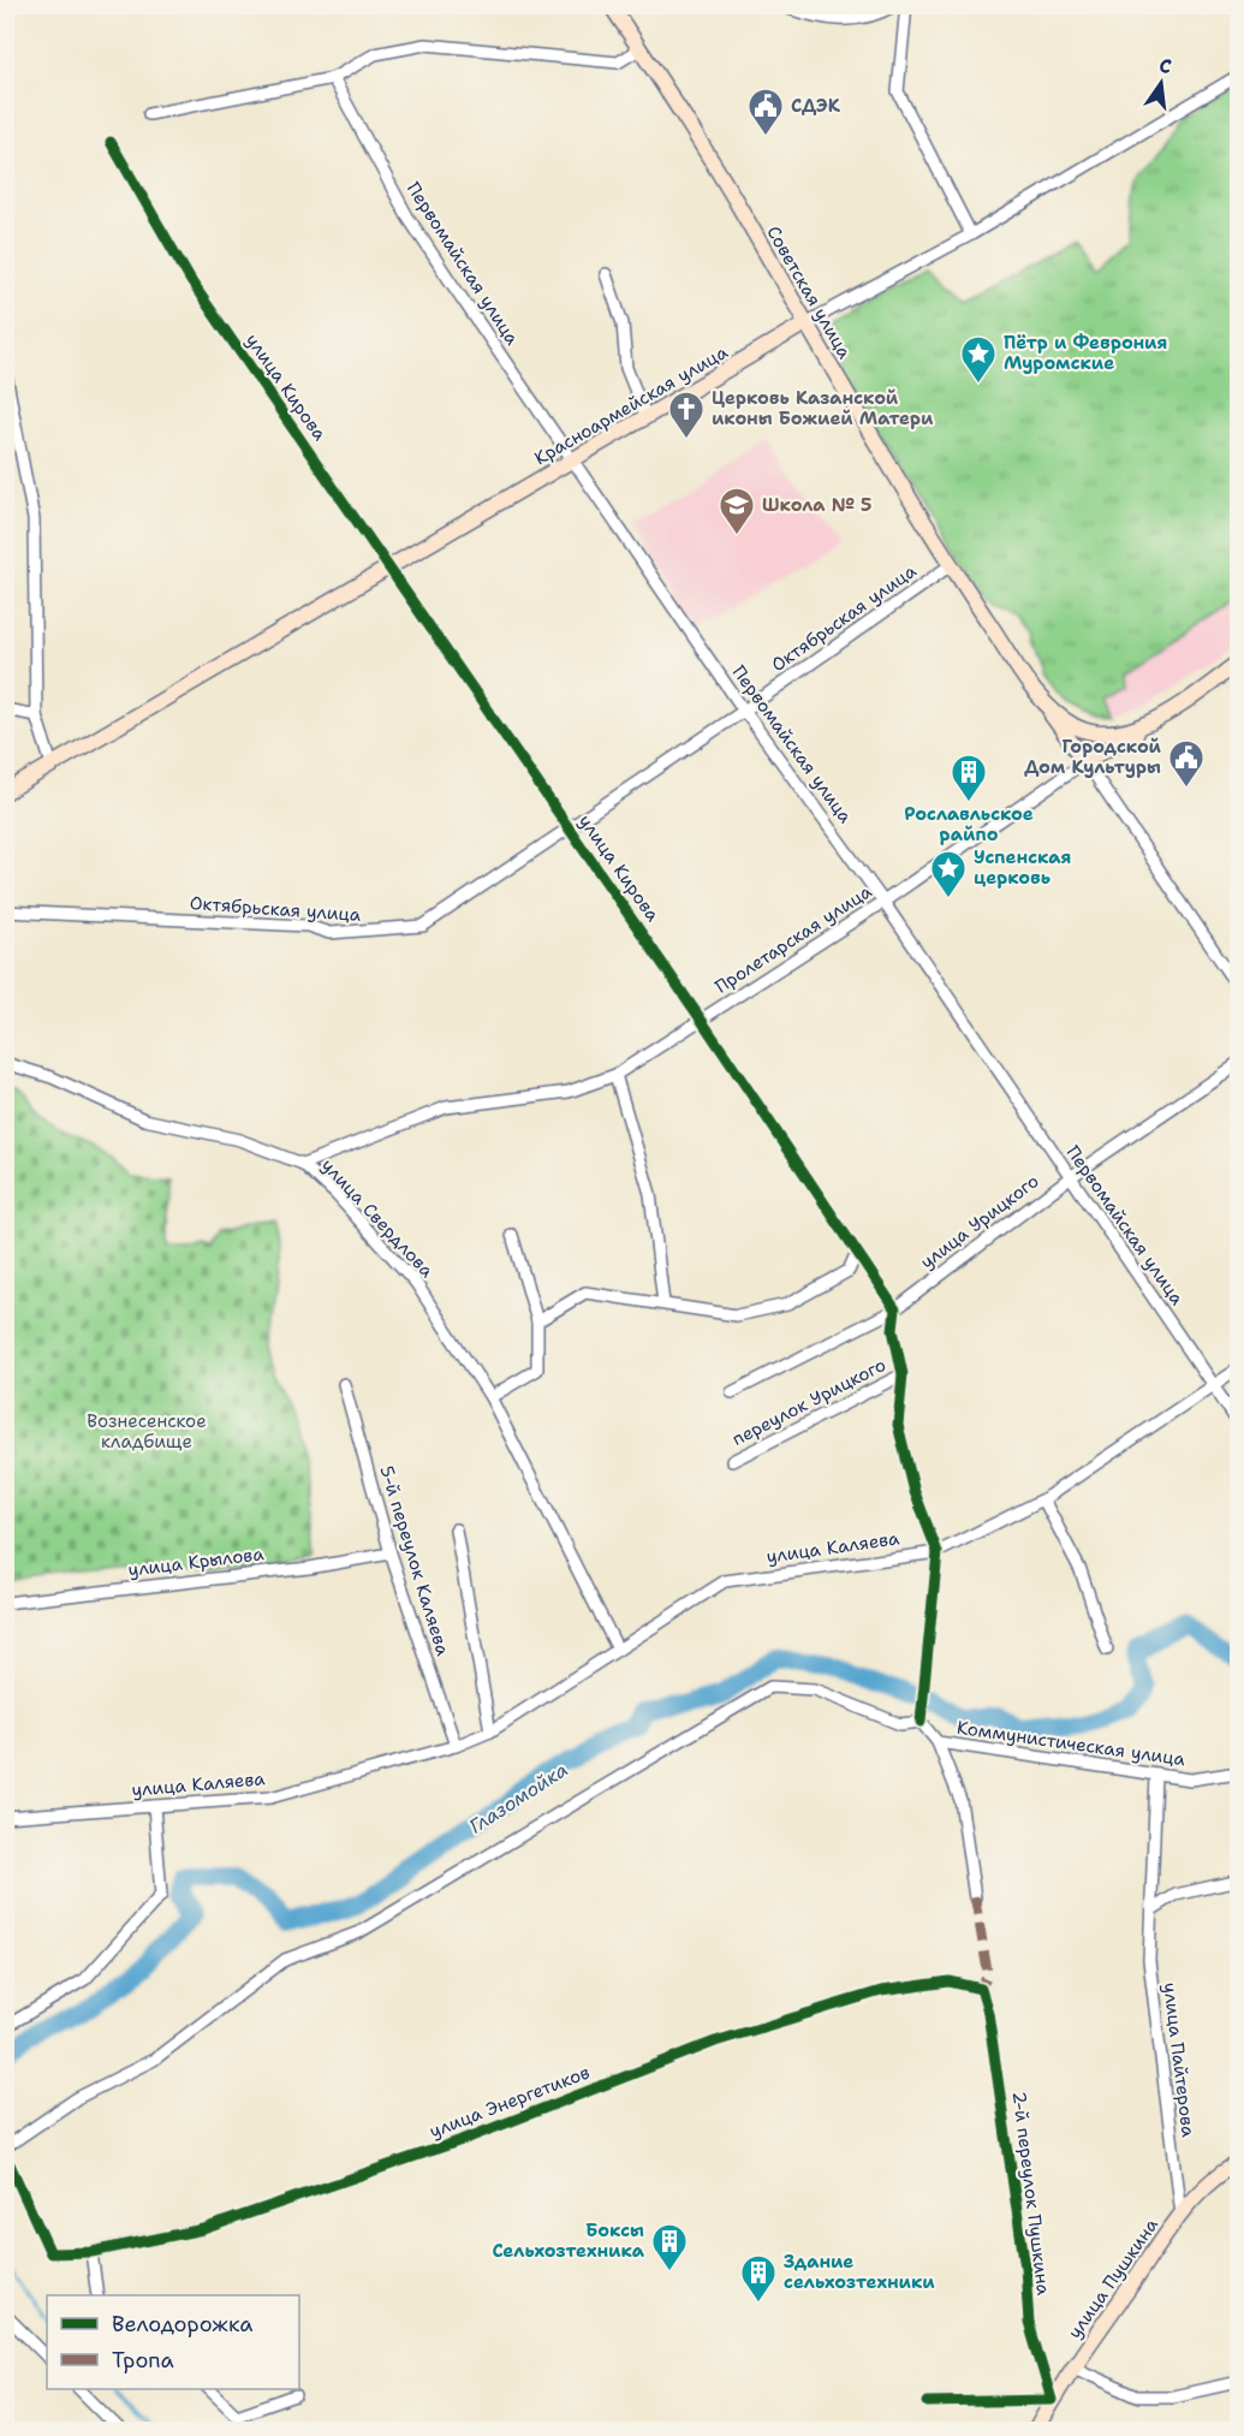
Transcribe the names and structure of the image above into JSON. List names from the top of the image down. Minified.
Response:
{"streets":{"main road":["Советская улица","Красноармейская улица","Пролетарская улица","улица Пушкина"],"street":["Первомайская улица","улица Кирова","Октябрьская улица","улица Свердлова","улица Урицкого","переулок Урицкого","улица Каляева","5-й переулок Каляева","улица Крылова","Коммунистическая улица","улица Пайтерова","улица Энергетиков","2-й переулок Пушкина"]},"crossings":[["Первомайская улица","Красноармейская улица"],["Первомайская улица","Октябрьская улица"],["Первомайская улица","Пролетарская улица"],["Первомайская улица","улица Урицкого"],["Первомайская улица","улица Каляева"],["Советская улица","Красноармейская улица"],["Советская улица","Октябрьская улица"],["Советская улица","Пролетарская улица"],["улица Кирова","Красноармейская улица"],["улица Кирова","Октябрьская улица"],["улица Кирова","Пролетарская улица"],["улица Кирова","улица Урицкого"],["Пролетарская улица","улица Свердлова"],["улица Свердлова","улица Каляева"],["улица Каляева","5-й переулок Каляева"],["5-й переулок Каляева","улица Крылова"],["Коммунистическая улица","улица Пайтерова"],["улица Пайтерова","улица Пушкина"],["улица Энергетиков","2-й переулок Пушкина"],["2-й переулок Пушкина","улица Пушкина"]],"water":["Глазомойка"],"parks":["Вознесенское кладбище"],"places":{"public building":["СДЭК","Городской Дом Культуры"],"place":["Пётр и Феврония Муромские","Успенская церковь"],"church":["Церковь Казанской иконы Божией Матери"],"school or university":["Школа № 5"],"building":["Рославльское райпо","Боксы Сельхозтехника","Здание сельхозтехники"]},"legend":["Велодорожка","Тропа"],"north":"top"}
